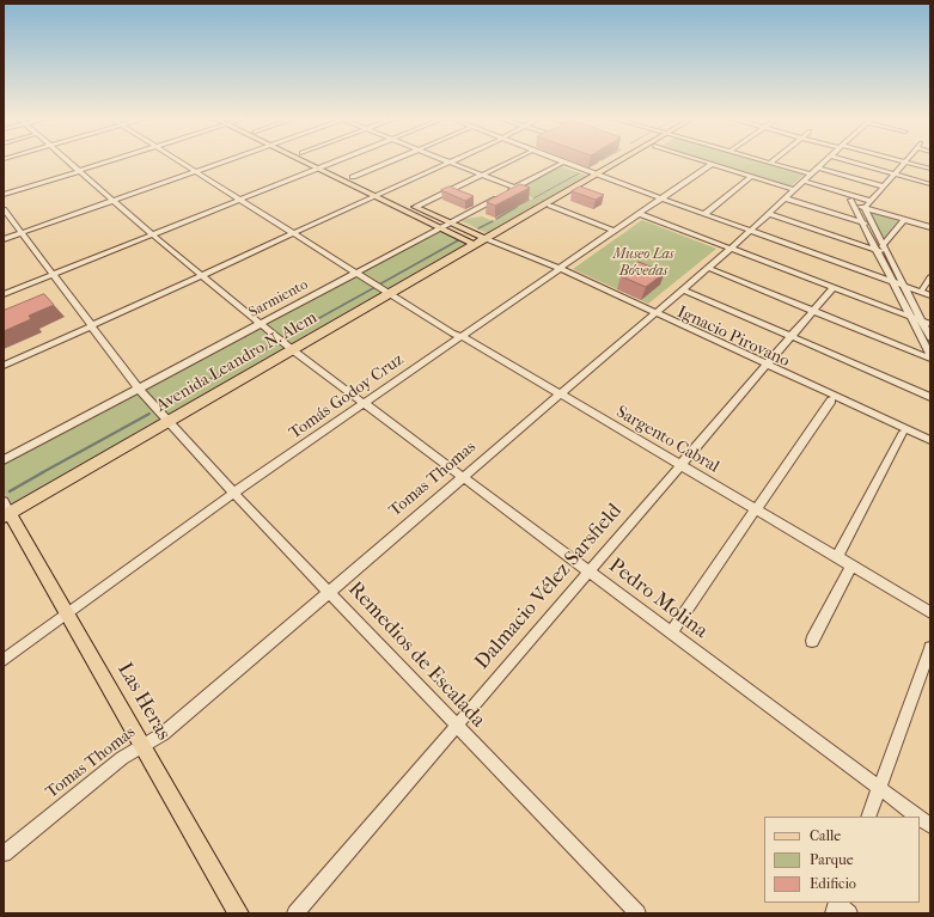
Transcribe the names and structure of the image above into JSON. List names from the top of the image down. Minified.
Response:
{"streets":{"main road":["Avenida Leandro N. Alem","Las Heras"],"street":["Sarmiento","Ignacio Pirovano","Tomás Godoy Cruz","Sargento Cabral","Tomas Thomas","Dalmacio Vélez Sarsfield","Pedro Molina","Remedios de Escalada"]},"crossings":[["Sarmiento","Sargento Cabral"],["Sarmiento","Pedro Molina"],["Sarmiento","Remedios de Escalada"],["Ignacio Pirovano","Avenida Leandro N. Alem"],["Ignacio Pirovano","Tomás Godoy Cruz"],["Ignacio Pirovano","Tomas Thomas"],["Ignacio Pirovano","Dalmacio Vélez Sarsfield"],["Avenida Leandro N. Alem","Sargento Cabral"],["Avenida Leandro N. Alem","Pedro Molina"],["Avenida Leandro N. Alem","Remedios de Escalada"],["Avenida Leandro N. Alem","Las Heras"],["Tomás Godoy Cruz","Sargento Cabral"],["Tomás Godoy Cruz","Pedro Molina"],["Tomás Godoy Cruz","Remedios de Escalada"],["Tomás Godoy Cruz","Las Heras"],["Sargento Cabral","Tomas Thomas"],["Sargento Cabral","Dalmacio Vélez Sarsfield"],["Tomas Thomas","Pedro Molina"],["Tomas Thomas","Remedios de Escalada"],["Tomas Thomas","Las Heras"],["Dalmacio Vélez Sarsfield","Pedro Molina"],["Dalmacio Vélez Sarsfield","Remedios de Escalada"]],"parks":["Museo Las Bóvedas"],"legend":["Calle","Parque","Edificio"]}
